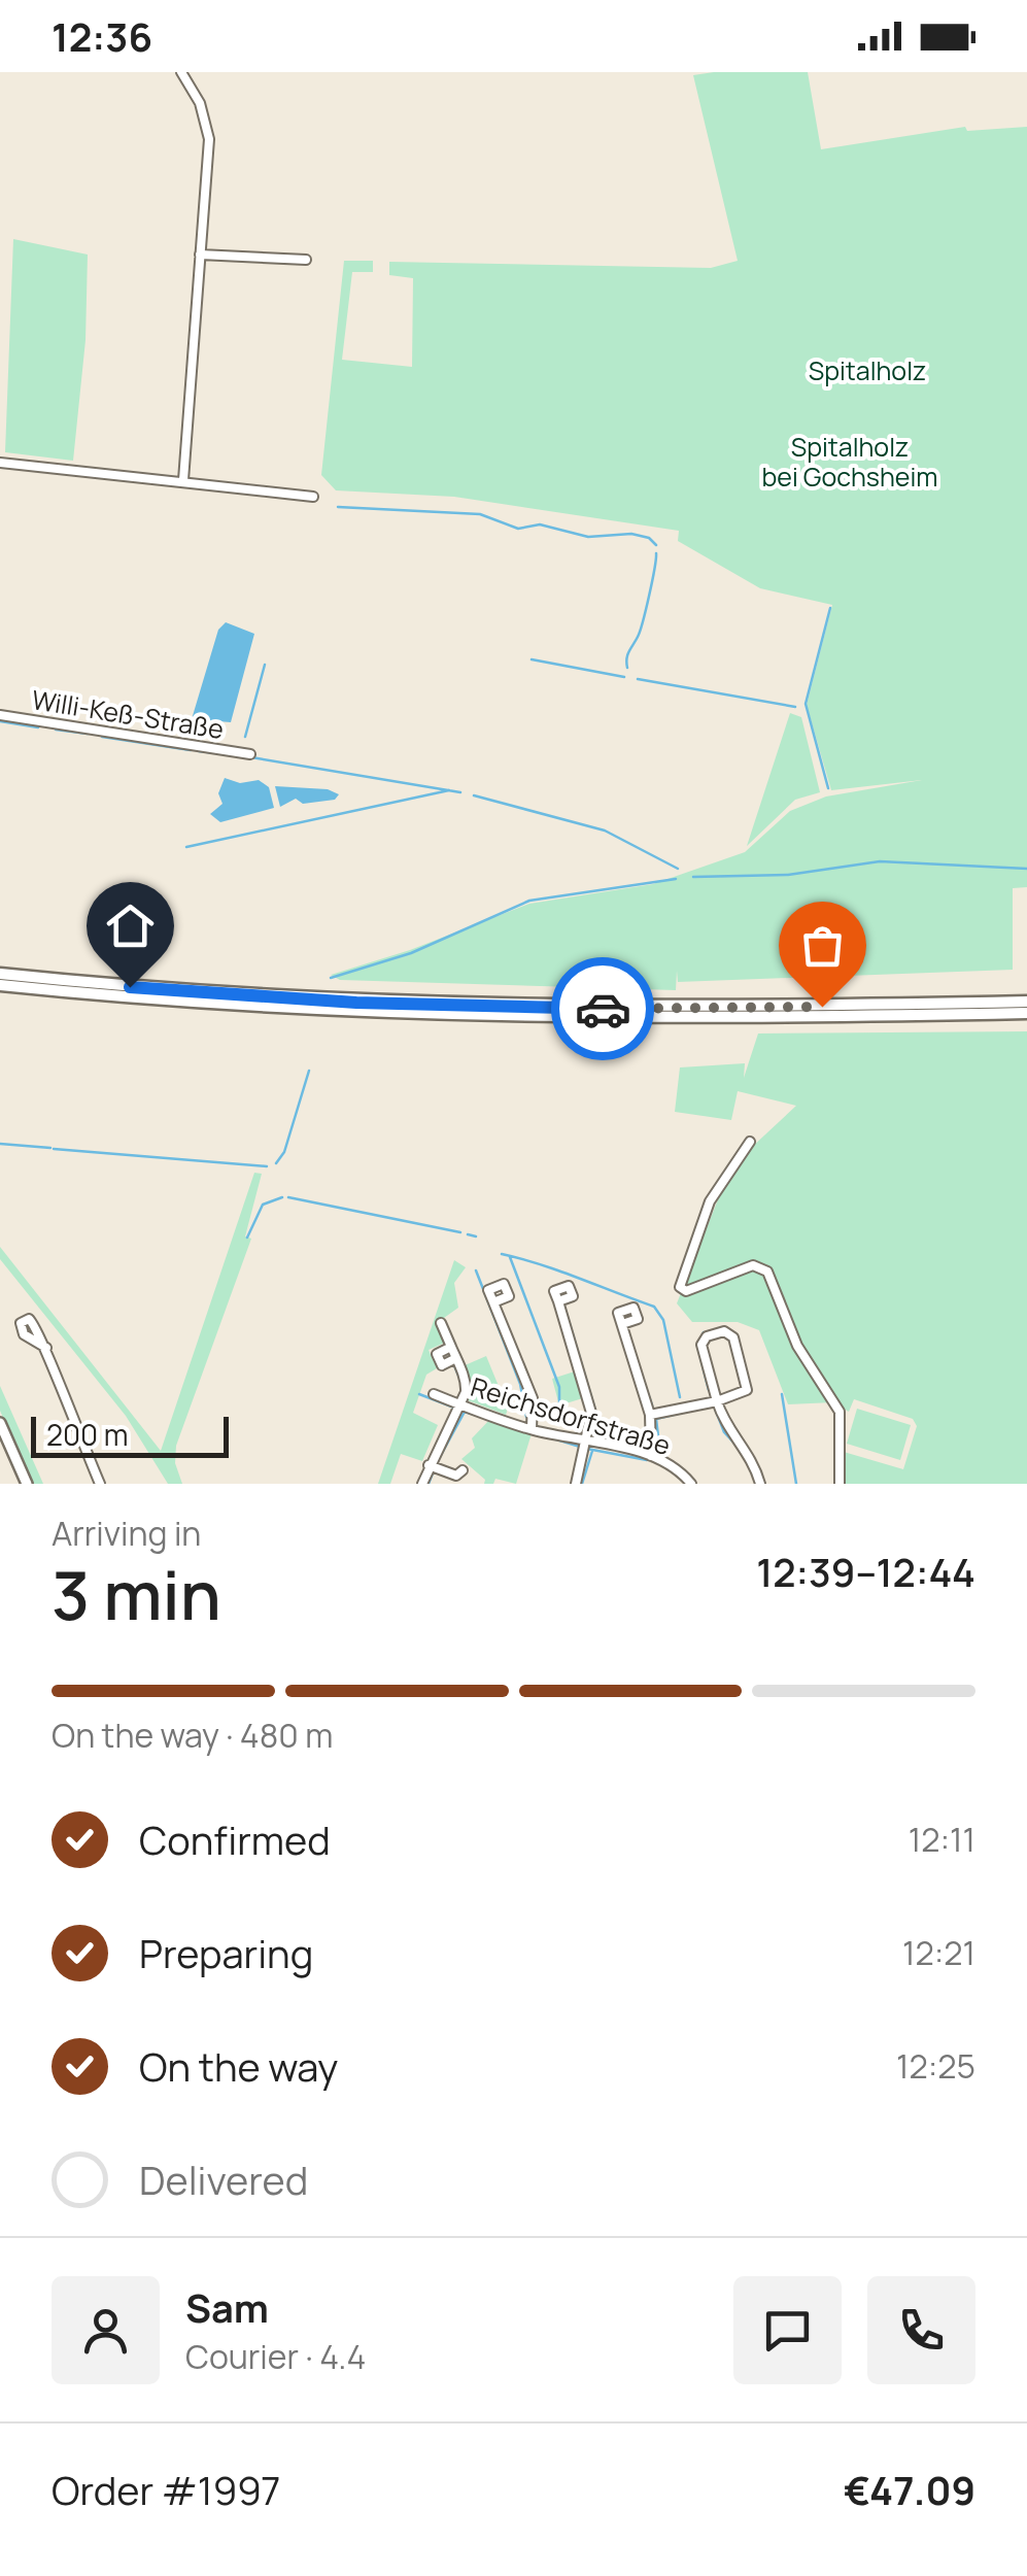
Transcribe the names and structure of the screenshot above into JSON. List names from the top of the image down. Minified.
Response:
{"streets":{"street":["Willi-Keß-Straße","Reichsdorfstraße"]},"parks":["Spitalholz","Spitalholz bei Gochsheim"],"scale_bar":"200 m","page":{"status":"12:36","scale":"200 m","heading":["3 min","Arriving in","12:39–12:44"],"panel":["Sam","Courier · 4.4","Order #1997","€47.09"],"bar":"On the way · 480 m","list":[["Confirmed","12:11"],["Preparing","12:21"],["On the way","12:25"],"Delivered"]}}
